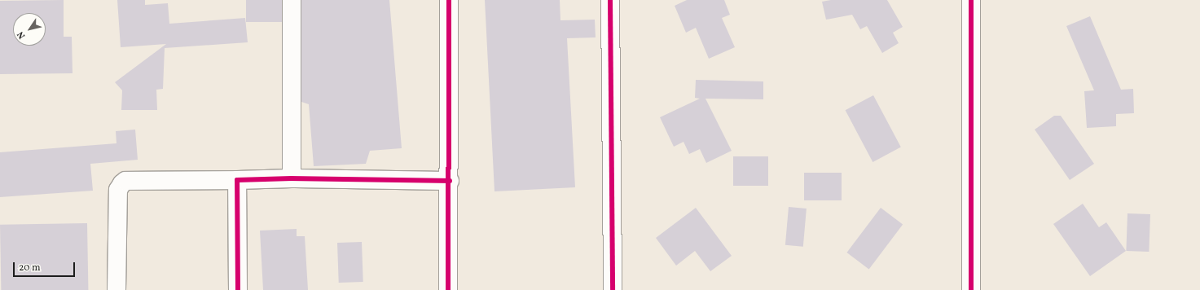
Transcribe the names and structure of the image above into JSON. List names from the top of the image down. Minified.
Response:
{"scale_bar":"20 m","north":"bottom left"}
